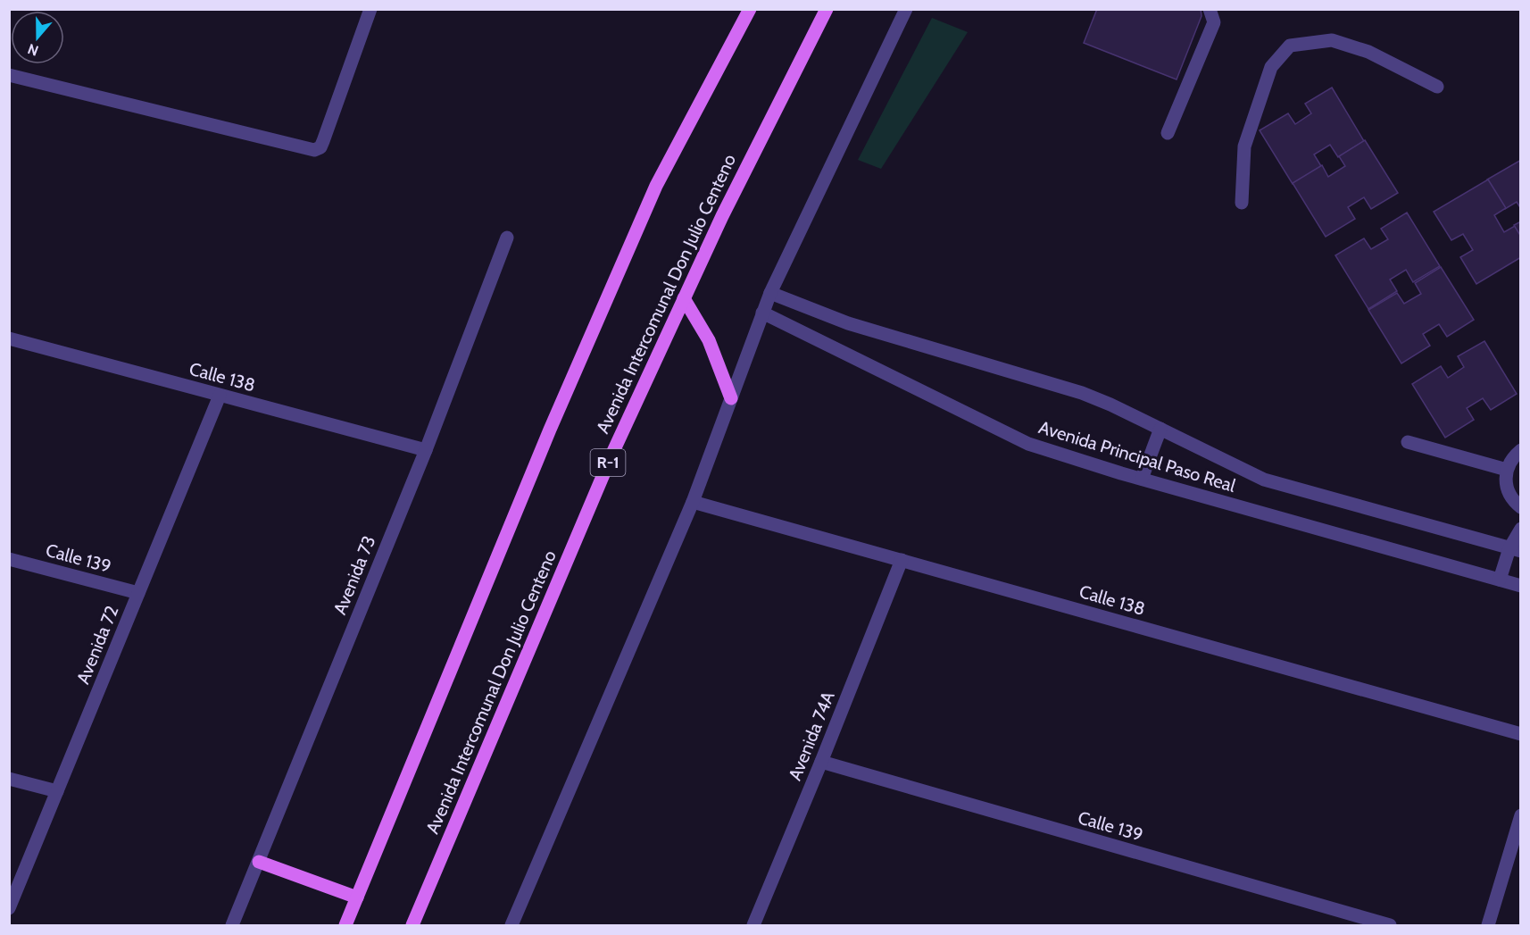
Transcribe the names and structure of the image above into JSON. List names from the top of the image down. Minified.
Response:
{"streets":{"main road":["Avenida Intercomunal Don Julio Centeno","R-1"],"street":["Calle 138","Avenida Principal Paso Real","Calle 139","Avenida 73","Avenida 72","Avenida 74A"]},"crossings":[["Calle 138","Avenida 73"],["Calle 138","Avenida 72"],["Calle 138","Avenida 74A"],["Calle 139","Avenida 72"],["Calle 139","Avenida 74A"]],"north":"bottom"}
